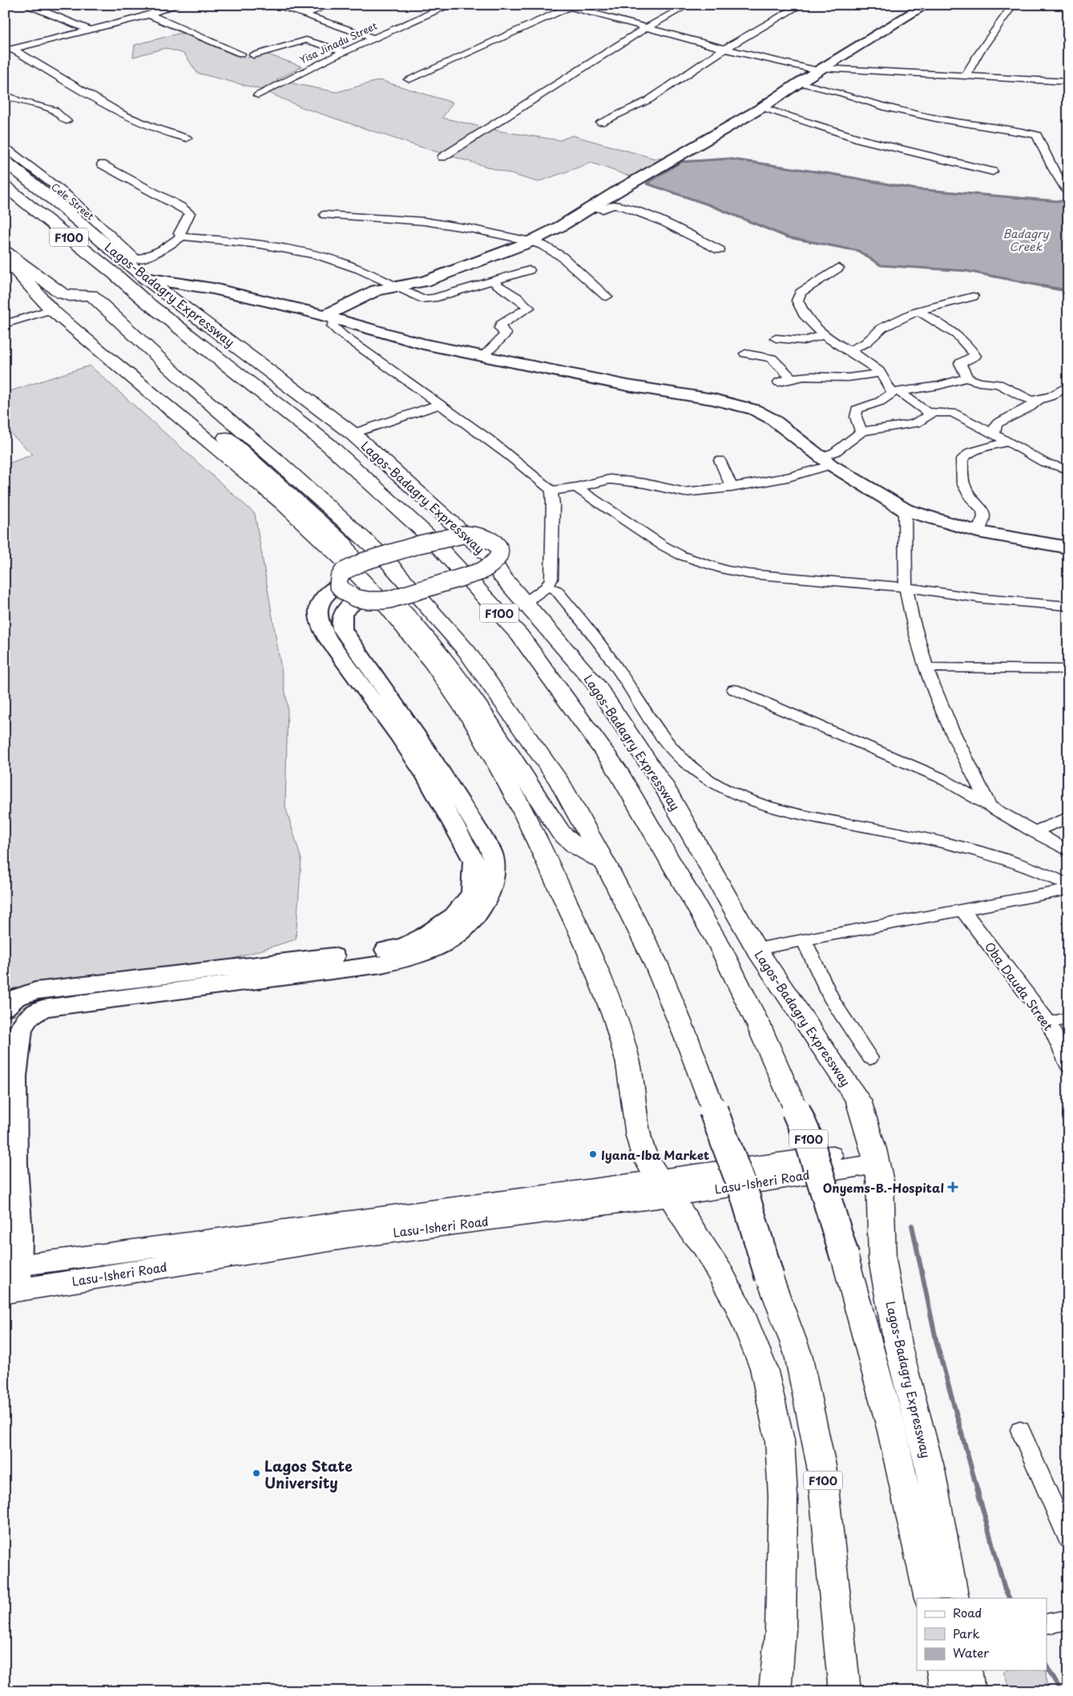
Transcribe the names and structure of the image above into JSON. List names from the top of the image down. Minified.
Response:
{"streets":{"main road":["F100","Lagos-Badagry Expressway","Lasu-Isheri Road"],"street":["Yisa Jinadu Street","Cele Street","Oba Dauda Street"]},"crossings":[["Cele Street","Lagos-Badagry Expressway"],["Lagos-Badagry Expressway","Lasu-Isheri Road"]],"water":["Badagry Creek"],"places":{"other":["Iyana-Iba Market","Lagos State University"],"health":["Onyems-B.-Hospital"]},"legend":["Road","Park","Water"]}
